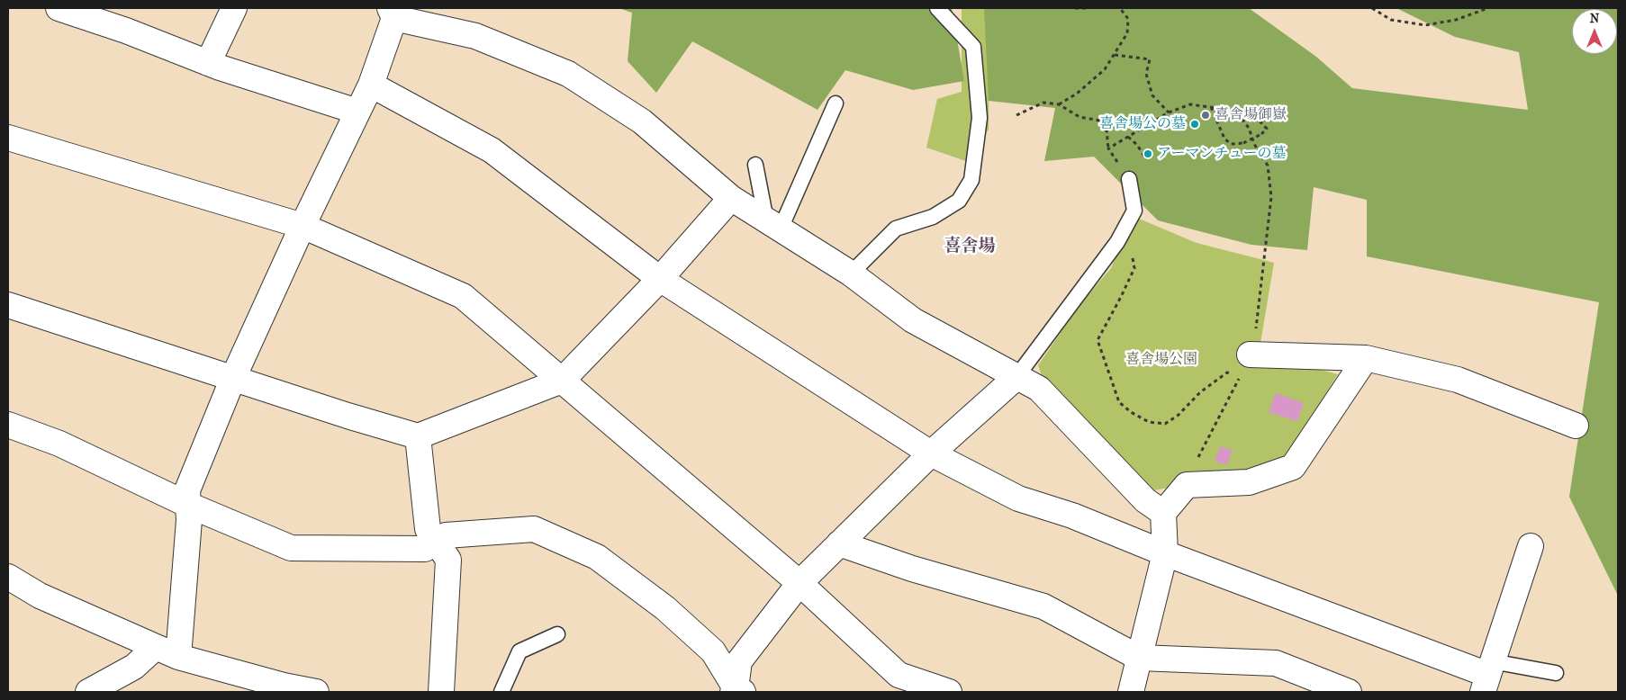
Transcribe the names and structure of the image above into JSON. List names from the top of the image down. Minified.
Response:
{"districts":["喜舎場"],"parks":["喜舎場公園"],"places":["喜舎場御嶽","喜舎場公の墓","アーマンチューの墓"],"north":"top"}
